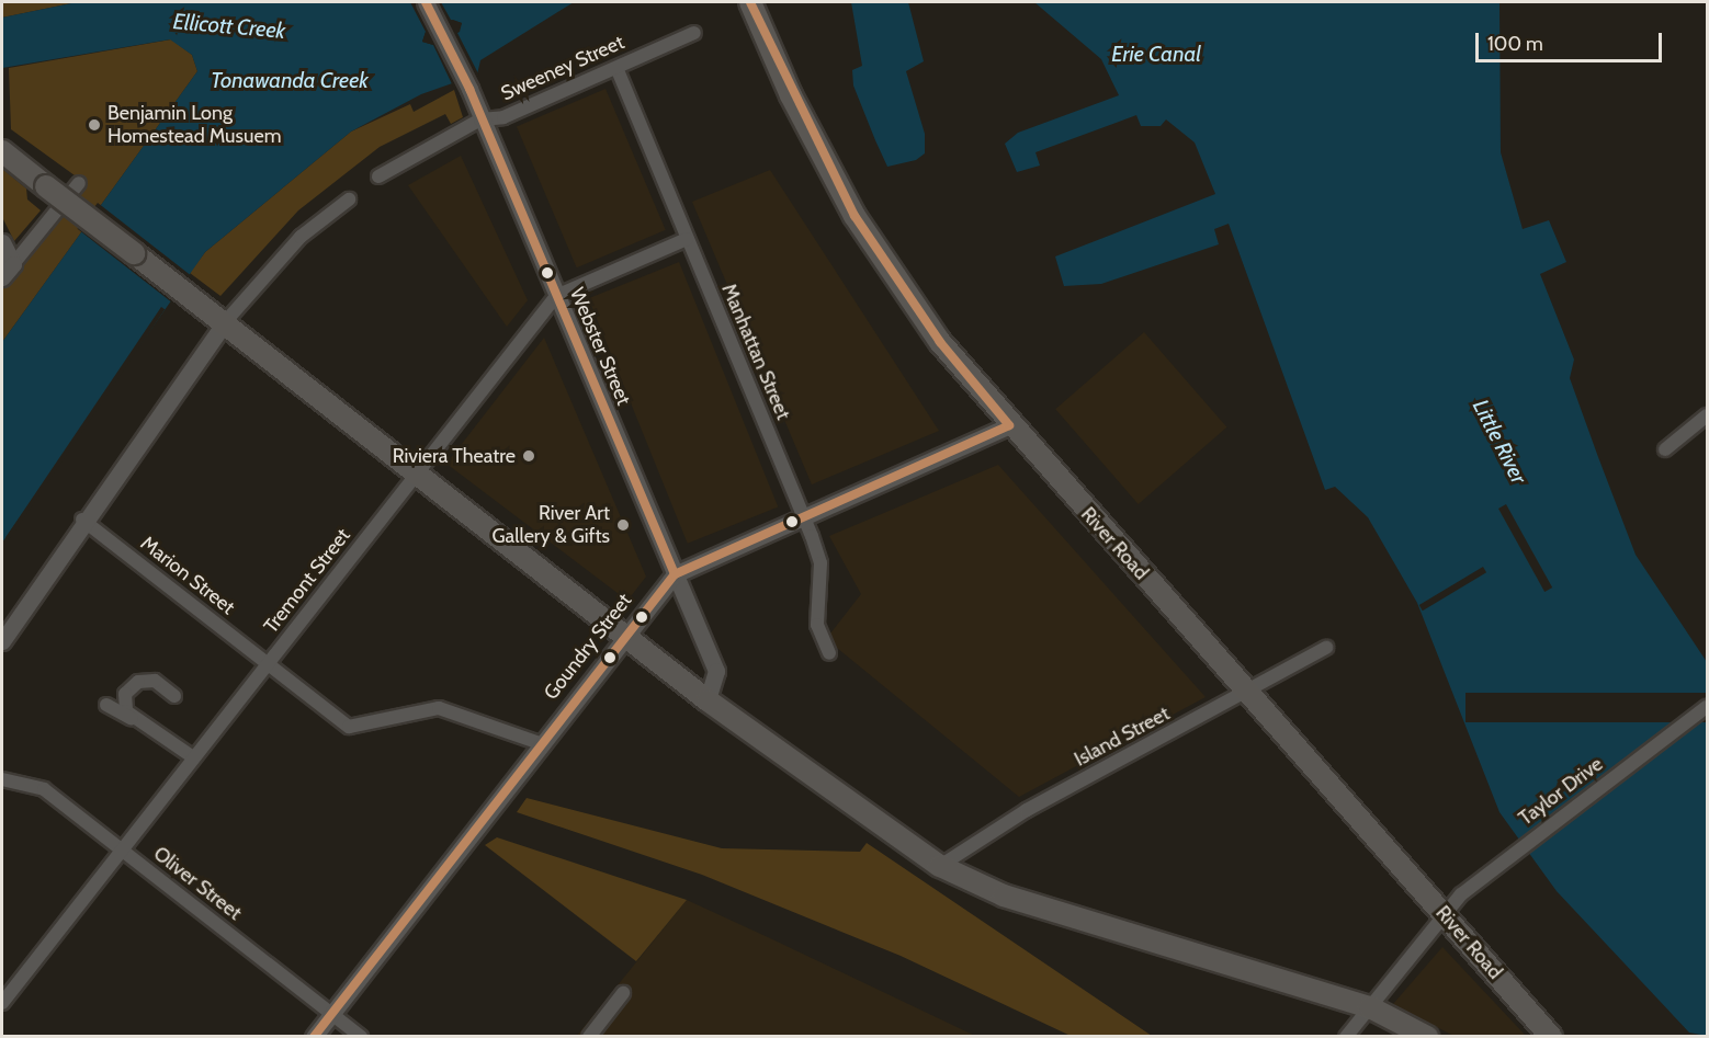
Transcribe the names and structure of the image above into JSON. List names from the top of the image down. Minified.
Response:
{"streets":{"main road":["River Road"],"street":["Sweeney Street","Webster Street","Manhattan Street","Marion Street","Tremont Street","Goundry Street","Island Street","Taylor Drive","Oliver Street"]},"crossings":[["Sweeney Street","Webster Street"],["Sweeney Street","Manhattan Street"],["Webster Street","Tremont Street"],["Webster Street","Goundry Street"],["Manhattan Street","Tremont Street"],["Manhattan Street","Goundry Street"],["River Road","Goundry Street"],["River Road","Island Street"],["River Road","Taylor Drive"],["Marion Street","Tremont Street"],["Marion Street","Goundry Street"],["Tremont Street","Oliver Street"],["Goundry Street","Oliver Street"]],"water":["Ellicott Creek","Erie Canal","Tonawanda Creek","Little River"],"places":["Benjamin Long Homestead Musuem","Riviera Theatre","River Art Gallery & Gifts"],"scale_bar":"100 m"}
